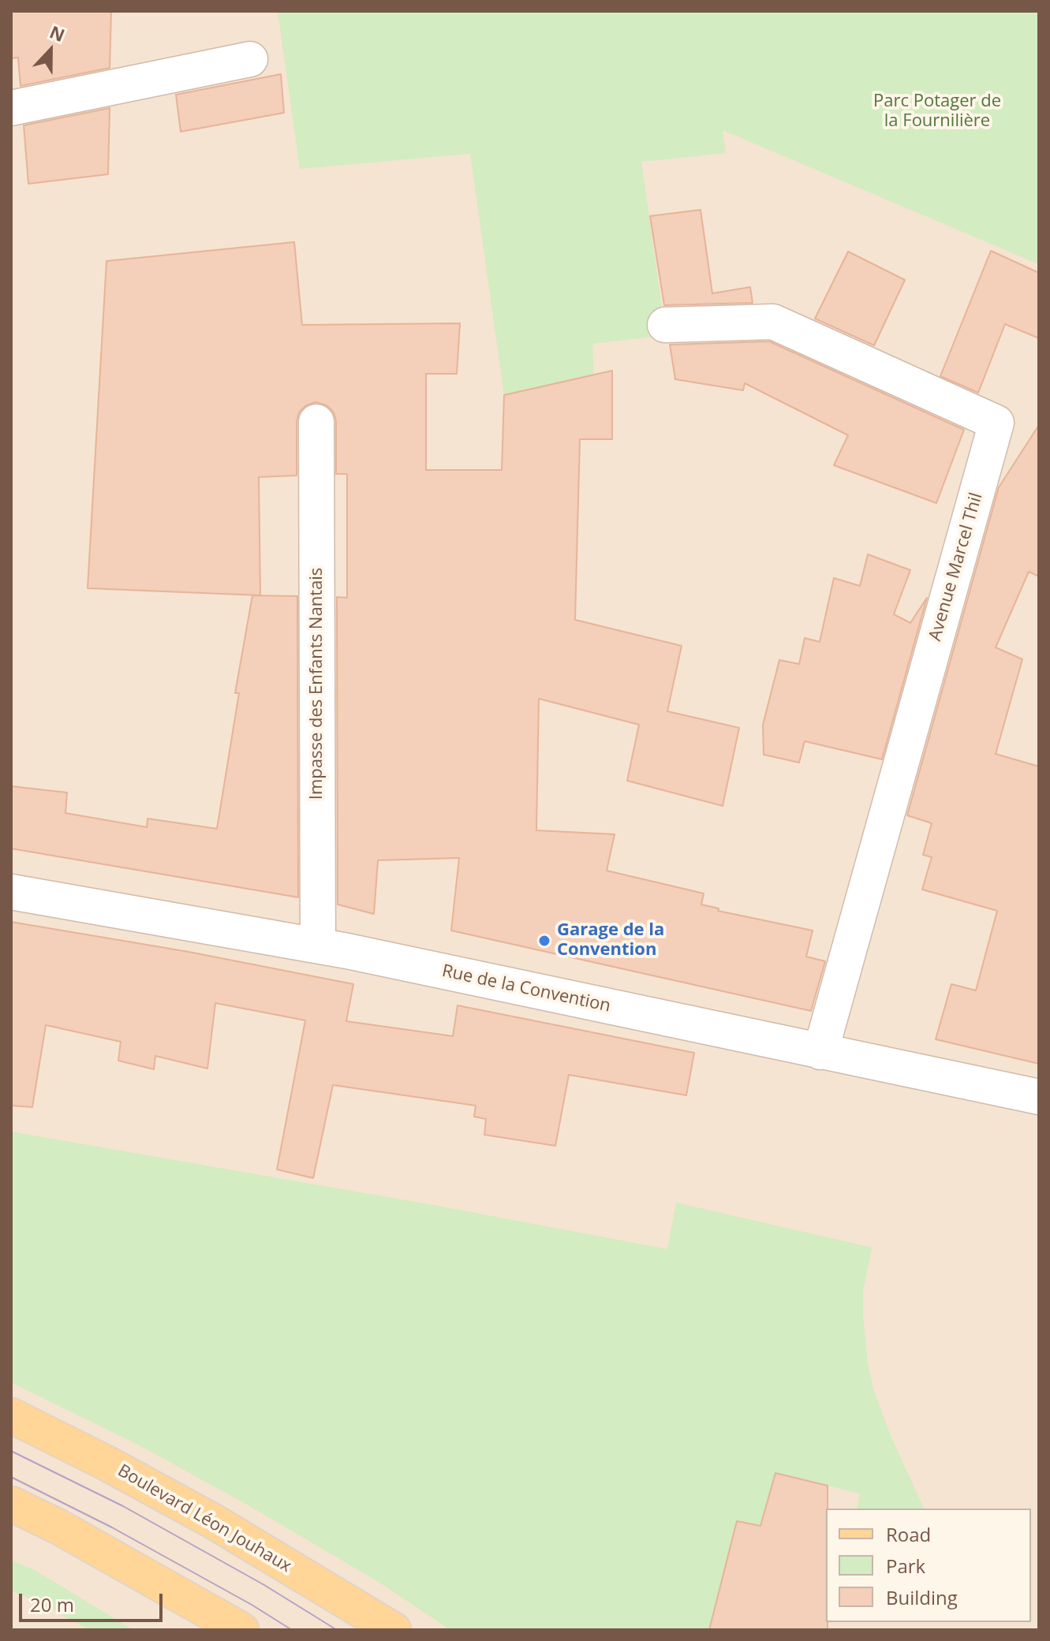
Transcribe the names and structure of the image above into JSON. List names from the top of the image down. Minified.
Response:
{"streets":{"main road":["Boulevard Léon Jouhaux"],"street":["Avenue Marcel Thil","Impasse des Enfants Nantais","Rue de la Convention"]},"crossings":[["Avenue Marcel Thil","Rue de la Convention"],["Impasse des Enfants Nantais","Rue de la Convention"]],"parks":["Parc Potager de la Fournilière"],"places":["Garage de la Convention"],"legend":["Road","Park","Building"],"scale_bar":"20 m","north":"top"}
